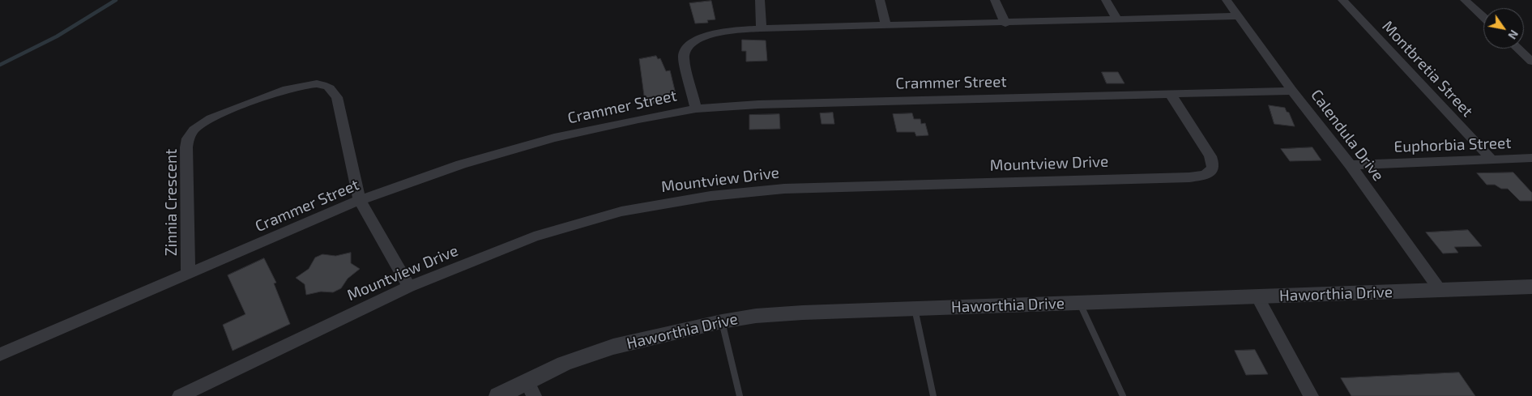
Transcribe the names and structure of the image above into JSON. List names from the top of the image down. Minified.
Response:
{"streets":{"street":["Montbretia Street","Crammer Street","Calendula Drive","Euphorbia Street","Mountview Drive","Zinnia Crescent","Haworthia Drive"]},"crossings":[["Montbretia Street","Euphorbia Street"],["Crammer Street","Calendula Drive"],["Crammer Street","Mountview Drive"],["Crammer Street","Zinnia Crescent"],["Calendula Drive","Euphorbia Street"],["Calendula Drive","Haworthia Drive"],["Mountview Drive","Zinnia Crescent"]],"north":"bottom right"}
